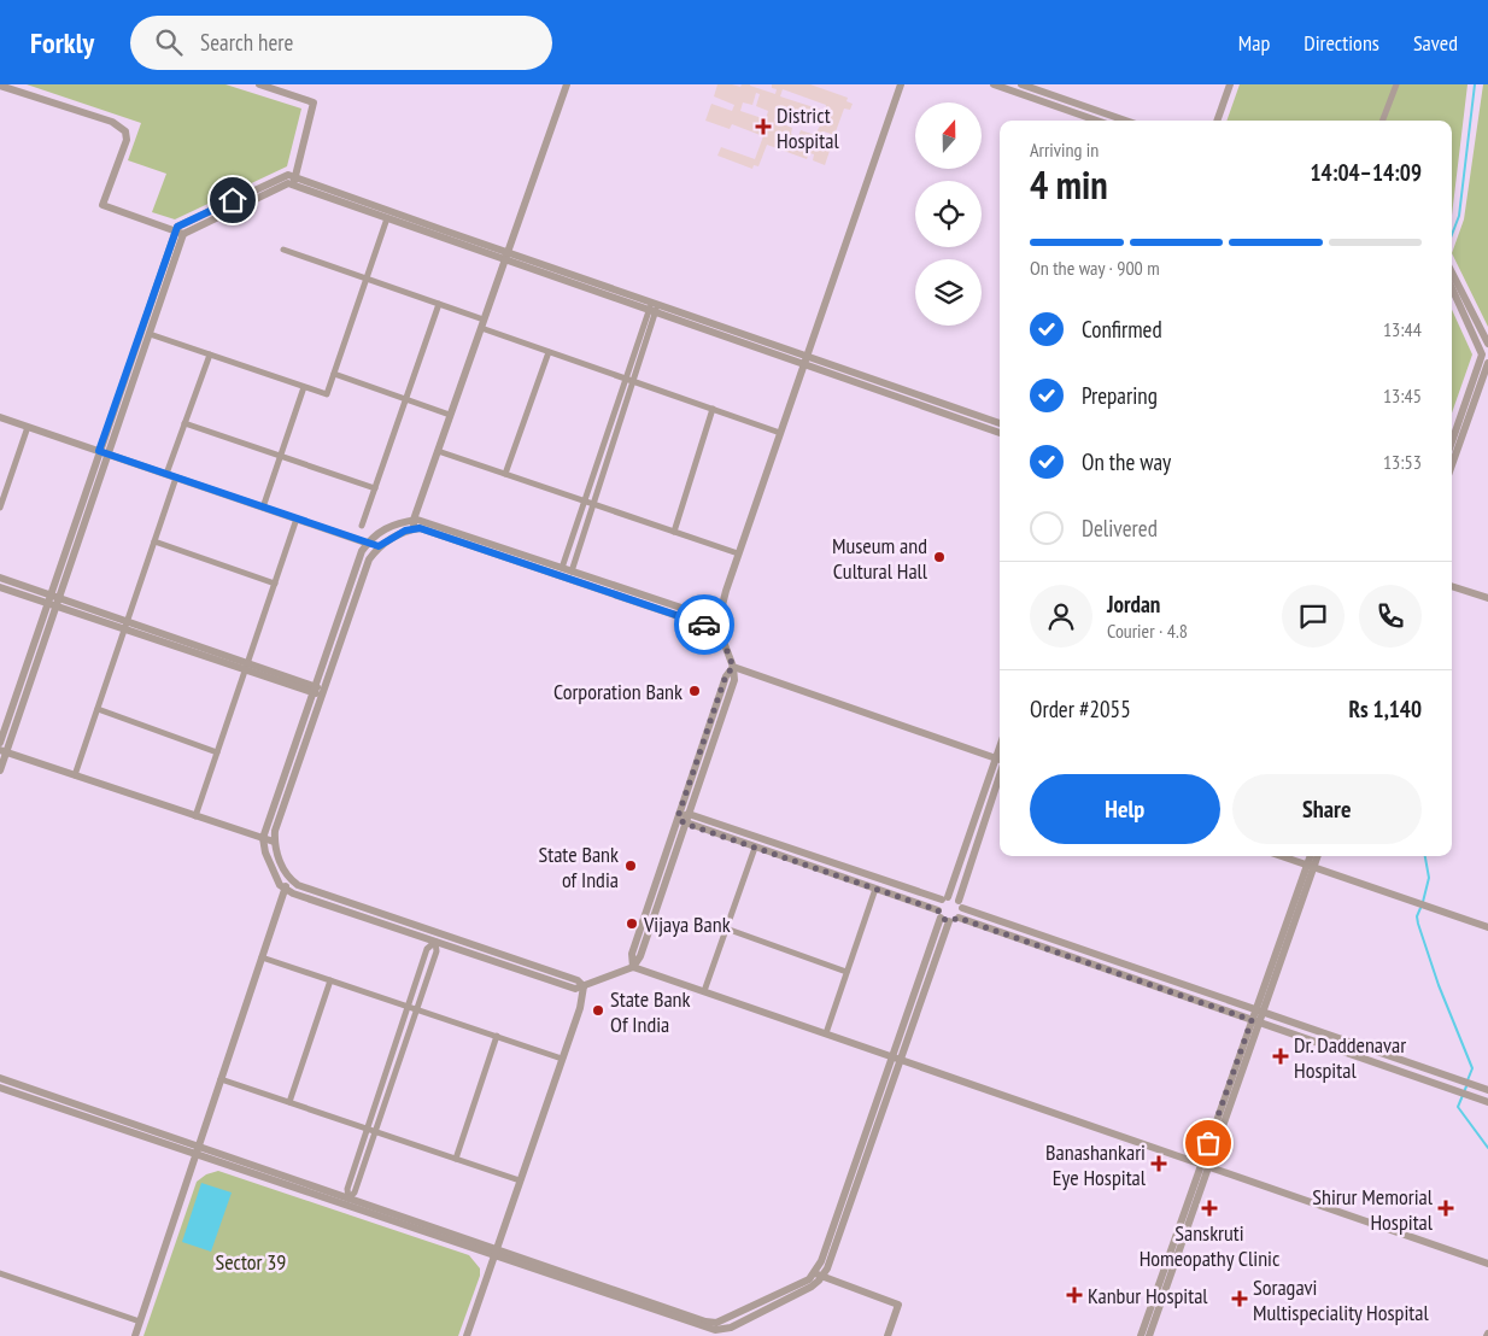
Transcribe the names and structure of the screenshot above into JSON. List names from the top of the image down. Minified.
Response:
{"parks":["Sector 39"],"places":{"health":["District Hospital","Dr. Daddenavar Hospital","Banashankari Eye Hospital","Sanskruti Homeopathy Clinic","Shirur Memorial Hospital","Kanbur Hospital","Soragavi Multispeciality Hospital"],"other":["Museum and Cultural Hall","Corporation Bank","State Bank of India","Vijaya Bank","State Bank Of India"]},"north":"top","page":{"header":"Forkly","search":"Search here","nav":["Map","Directions","Saved"],"heading":["4 min","Arriving in","14:04–14:09"],"panel":["Jordan","Courier · 4.8","Order #2055","Rs 1,140"],"bar":"On the way · 900 m","list":[["Confirmed","13:44"],["Preparing","13:45"],["On the way","13:53"],"Delivered"],"buttons":["Help","Share"]}}
